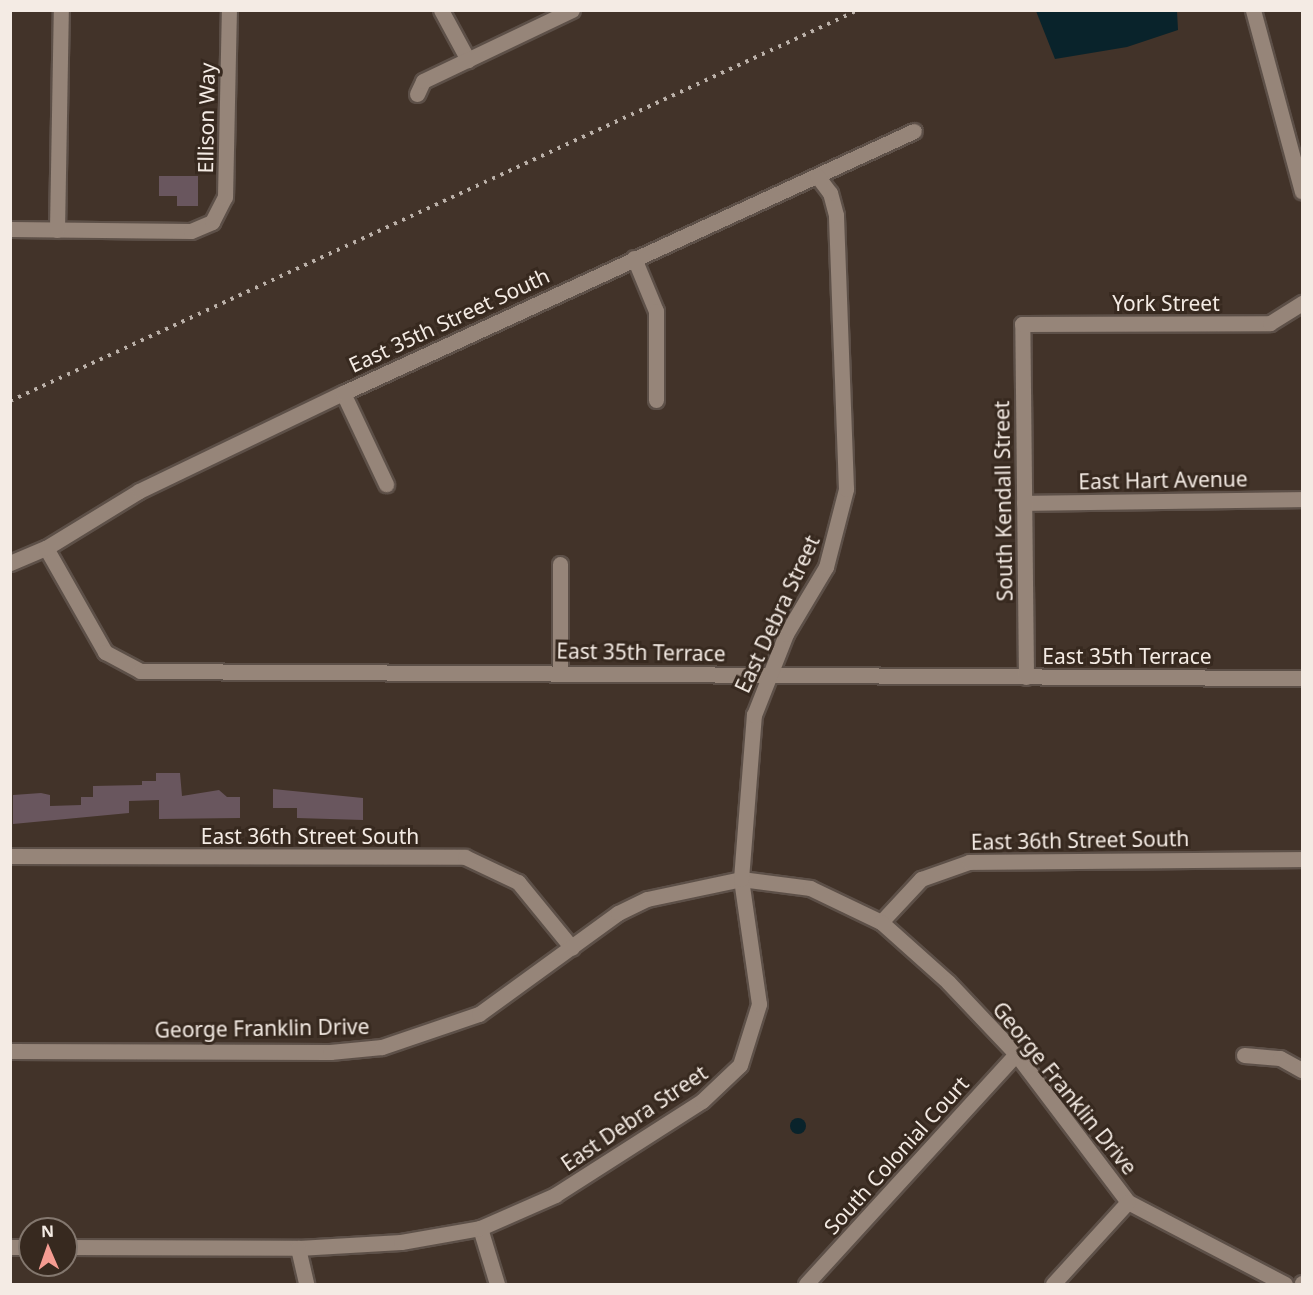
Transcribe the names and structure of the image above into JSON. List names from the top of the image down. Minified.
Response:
{"streets":{"street":["Ellison Way","York Street","East 35th Street South","East Hart Avenue","South Kendall Street","East Debra Street","East 35th Terrace","East 36th Street South","George Franklin Drive","South Colonial Court"]},"crossings":[["York Street","South Kendall Street"],["East 35th Street South","East Debra Street"],["East 35th Street South","East 35th Terrace"],["East Hart Avenue","South Kendall Street"],["South Kendall Street","East 35th Terrace"],["East Debra Street","East 35th Terrace"],["East Debra Street","George Franklin Drive"],["East 36th Street South","George Franklin Drive"],["George Franklin Drive","South Colonial Court"]],"north":"top"}
